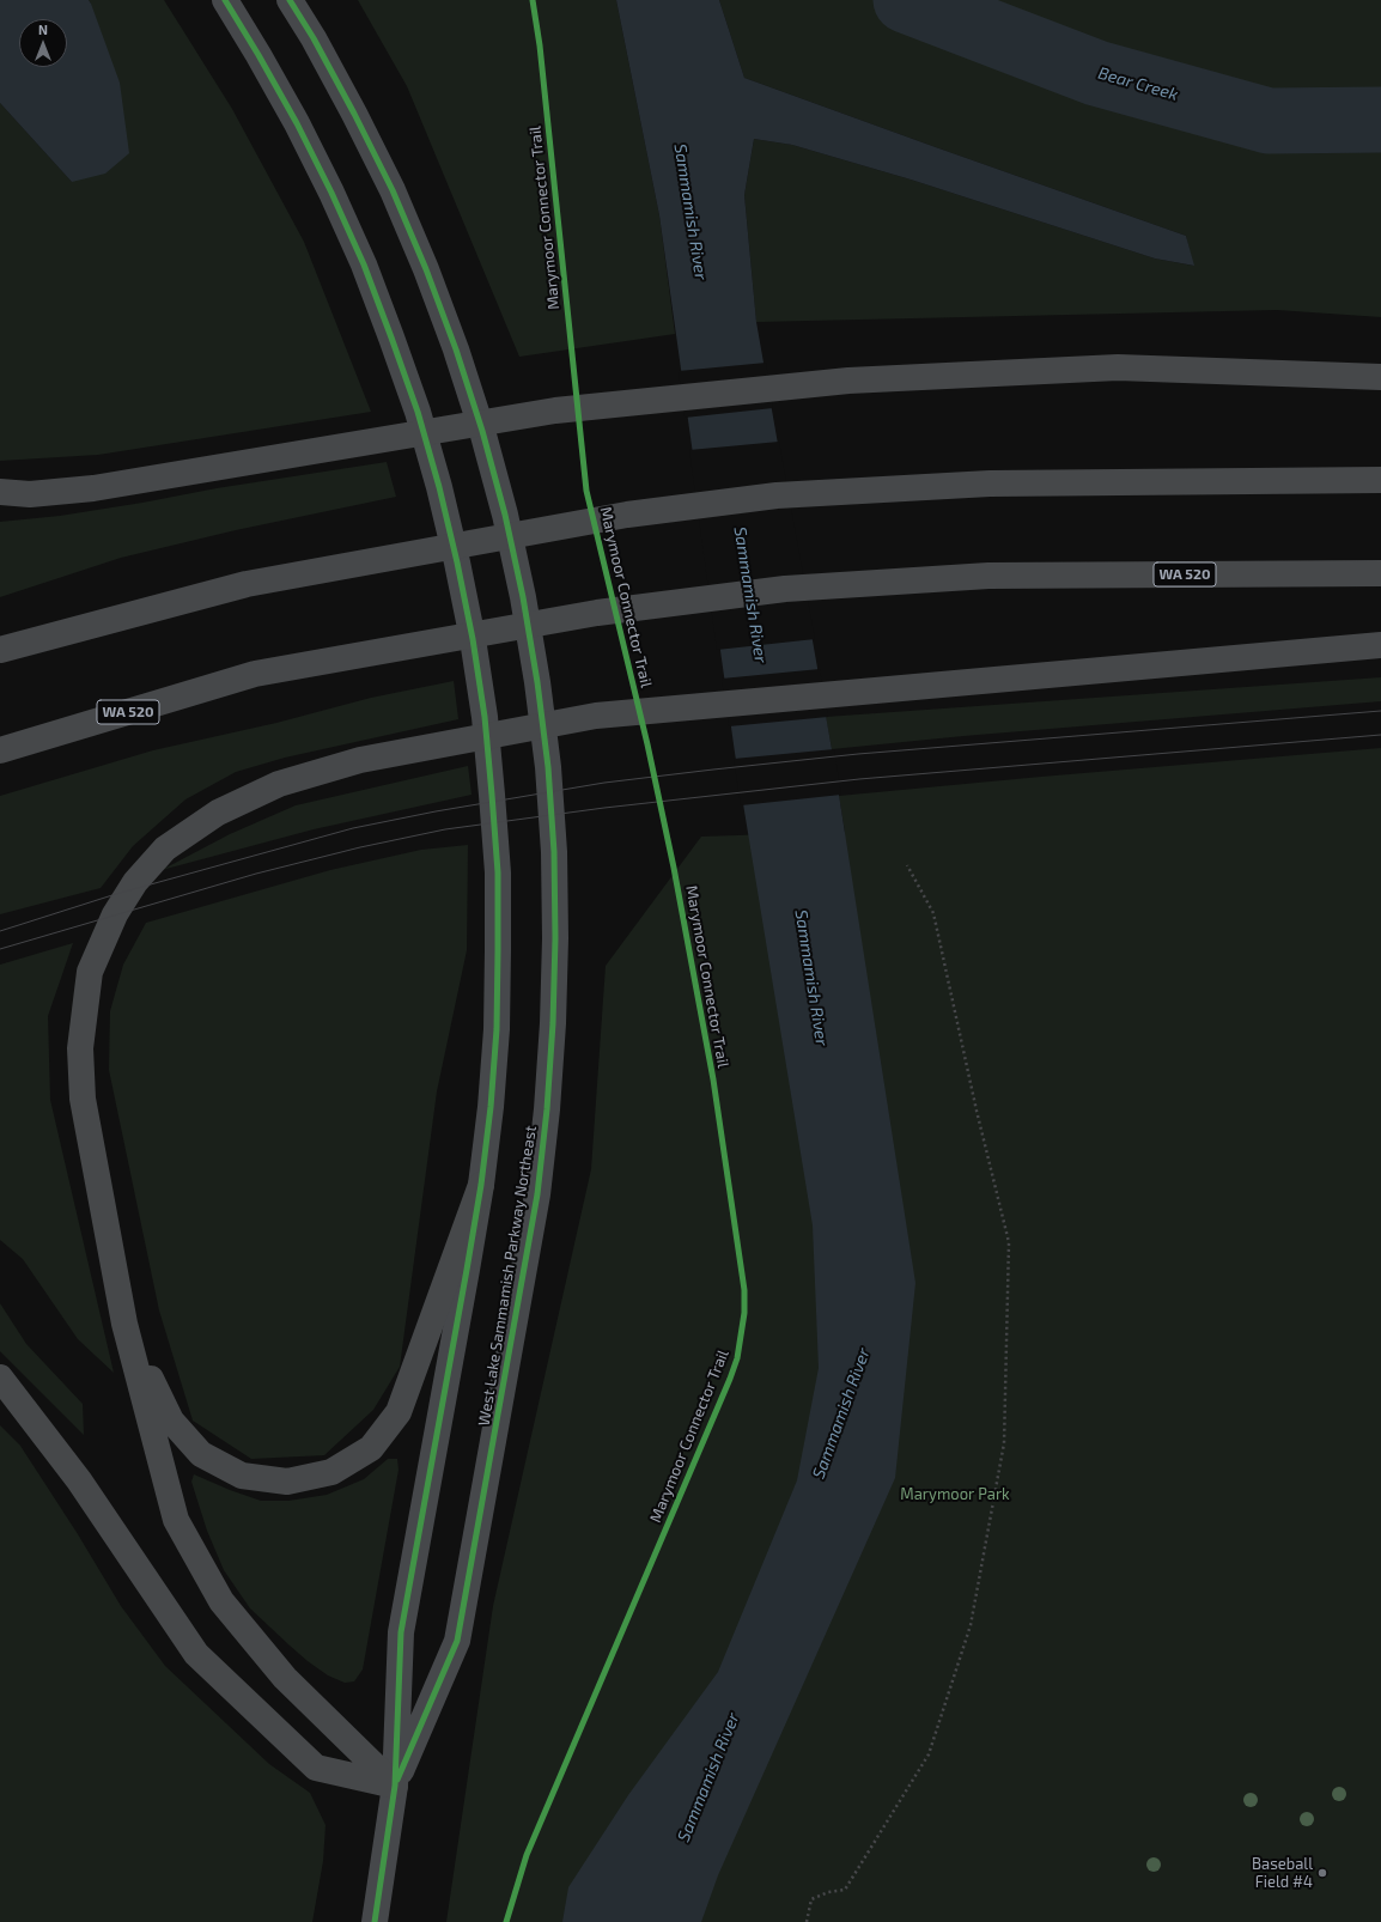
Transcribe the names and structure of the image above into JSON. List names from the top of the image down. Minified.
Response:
{"streets":{"highway":["WA 520"],"main road":["West Lake Sammamish Parkway Northeast"],"cycle path":["Marymoor Connector Trail"]},"water":["Bear Creek","Sammamish River"],"parks":["Marymoor Park"],"places":["Baseball Field #4"],"north":"top"}
